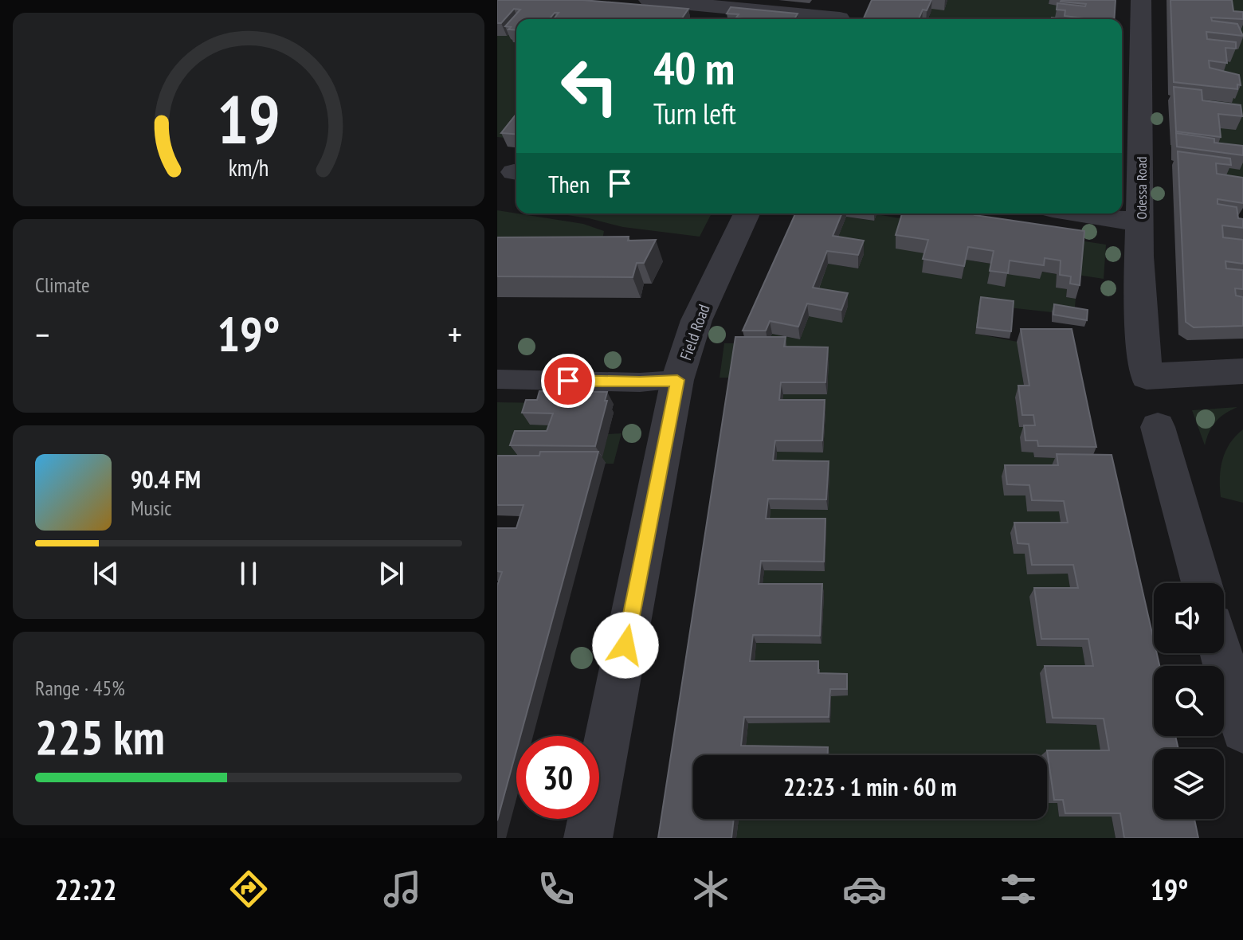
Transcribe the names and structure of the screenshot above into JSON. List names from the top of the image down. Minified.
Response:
{"streets":{"street":["Odessa Road","Field Road"]},"page":{"turn":["40 m","Turn left"],"then":"Then","tile":["Climate",["Range · 45%","225 km"]],"heat":["−","19°","+"],"song":["90.4 FM","Music"],"limit":"30","trip":"22:23 · 1 min · 60 m","tabs":["22:22","19°"],"gauge":["19","km/h"]}}
